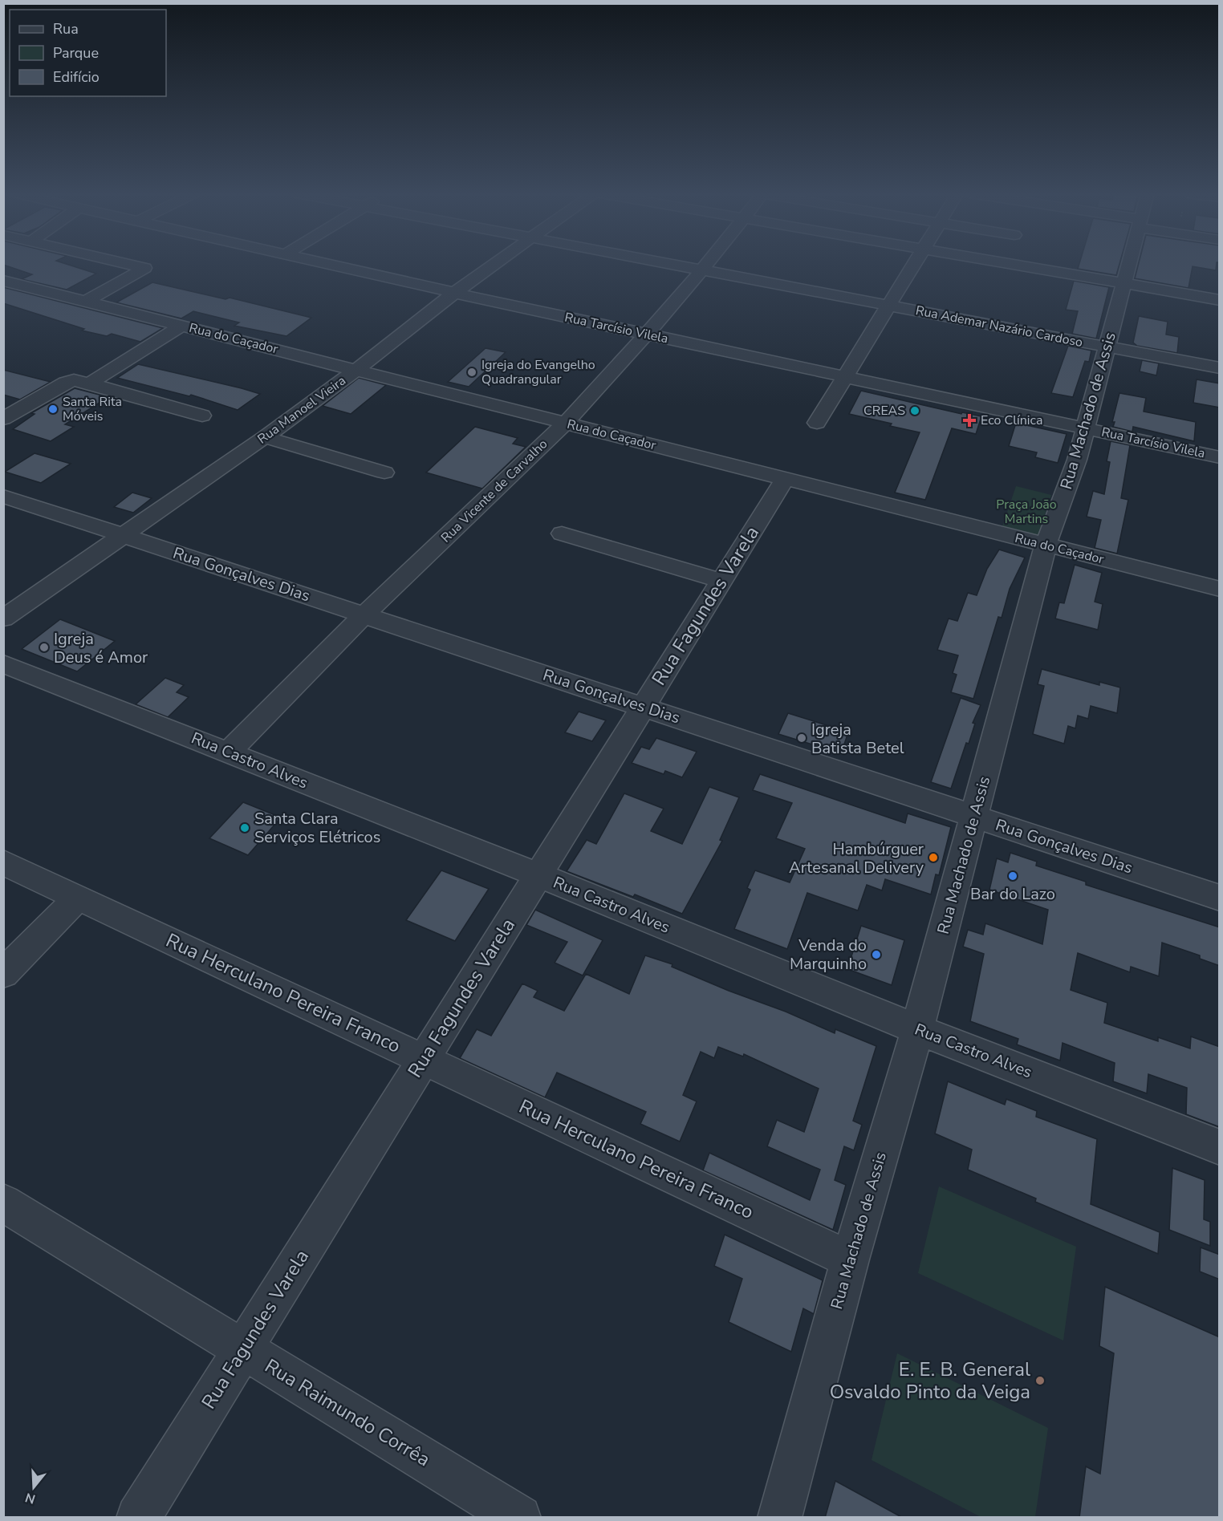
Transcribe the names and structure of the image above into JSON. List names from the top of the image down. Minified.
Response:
{"streets":{"street":["Rua Ademar Nazário Cardoso","Rua Tarcísio Vilela","Rua do Caçador","Rua Manoel Vieira","Rua Machado de Assis","Rua Vicente de Carvalho","Rua Gonçalves Dias","Rua Fagundes Varela","Rua Castro Alves","Rua Herculano Pereira Franco","Rua Raimundo Corrêa"]},"crossings":[["Rua Ademar Nazário Cardoso","Rua Machado de Assis"],["Rua Ademar Nazário Cardoso","Rua Vicente de Carvalho"],["Rua Tarcísio Vilela","Rua Manoel Vieira"],["Rua Tarcísio Vilela","Rua Machado de Assis"],["Rua Tarcísio Vilela","Rua Vicente de Carvalho"],["Rua do Caçador","Rua Manoel Vieira"],["Rua do Caçador","Rua Machado de Assis"],["Rua do Caçador","Rua Vicente de Carvalho"],["Rua do Caçador","Rua Fagundes Varela"],["Rua Manoel Vieira","Rua Gonçalves Dias"],["Rua Machado de Assis","Rua Gonçalves Dias"],["Rua Machado de Assis","Rua Castro Alves"],["Rua Machado de Assis","Rua Herculano Pereira Franco"],["Rua Vicente de Carvalho","Rua Gonçalves Dias"],["Rua Vicente de Carvalho","Rua Castro Alves"],["Rua Gonçalves Dias","Rua Fagundes Varela"],["Rua Fagundes Varela","Rua Castro Alves"],["Rua Fagundes Varela","Rua Herculano Pereira Franco"],["Rua Fagundes Varela","Rua Raimundo Corrêa"]],"parks":["Praça João Martins"],"places":{"other":["Igreja do Evangelho Quadrangular","Santa Rita Móveis","CREAS","Igreja Deus é Amor","Igreja Batista Betel","Santa Clara Serviços Elétricos","Hambúrguer Artesanal Delivery","Bar do Lazo","Venda do Marquinho","E. E. B. General Osvaldo Pinto da Veiga"],"health":["Eco Clínica"]},"legend":["Rua","Parque","Edifício"],"north":"bottom"}
